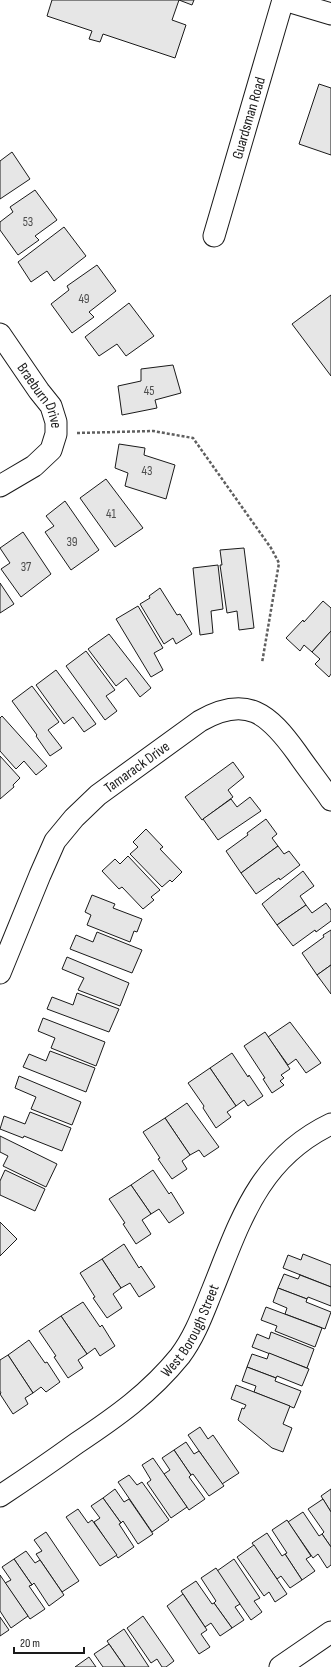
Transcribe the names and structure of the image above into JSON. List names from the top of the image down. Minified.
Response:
{"streets":{"street":["Guardsman Road","Braeburn Drive","Tamarack Drive","West Borough Street"]},"house_numbers":["53","49","45","43","41","39","37"],"scale_bar":"20 m"}
